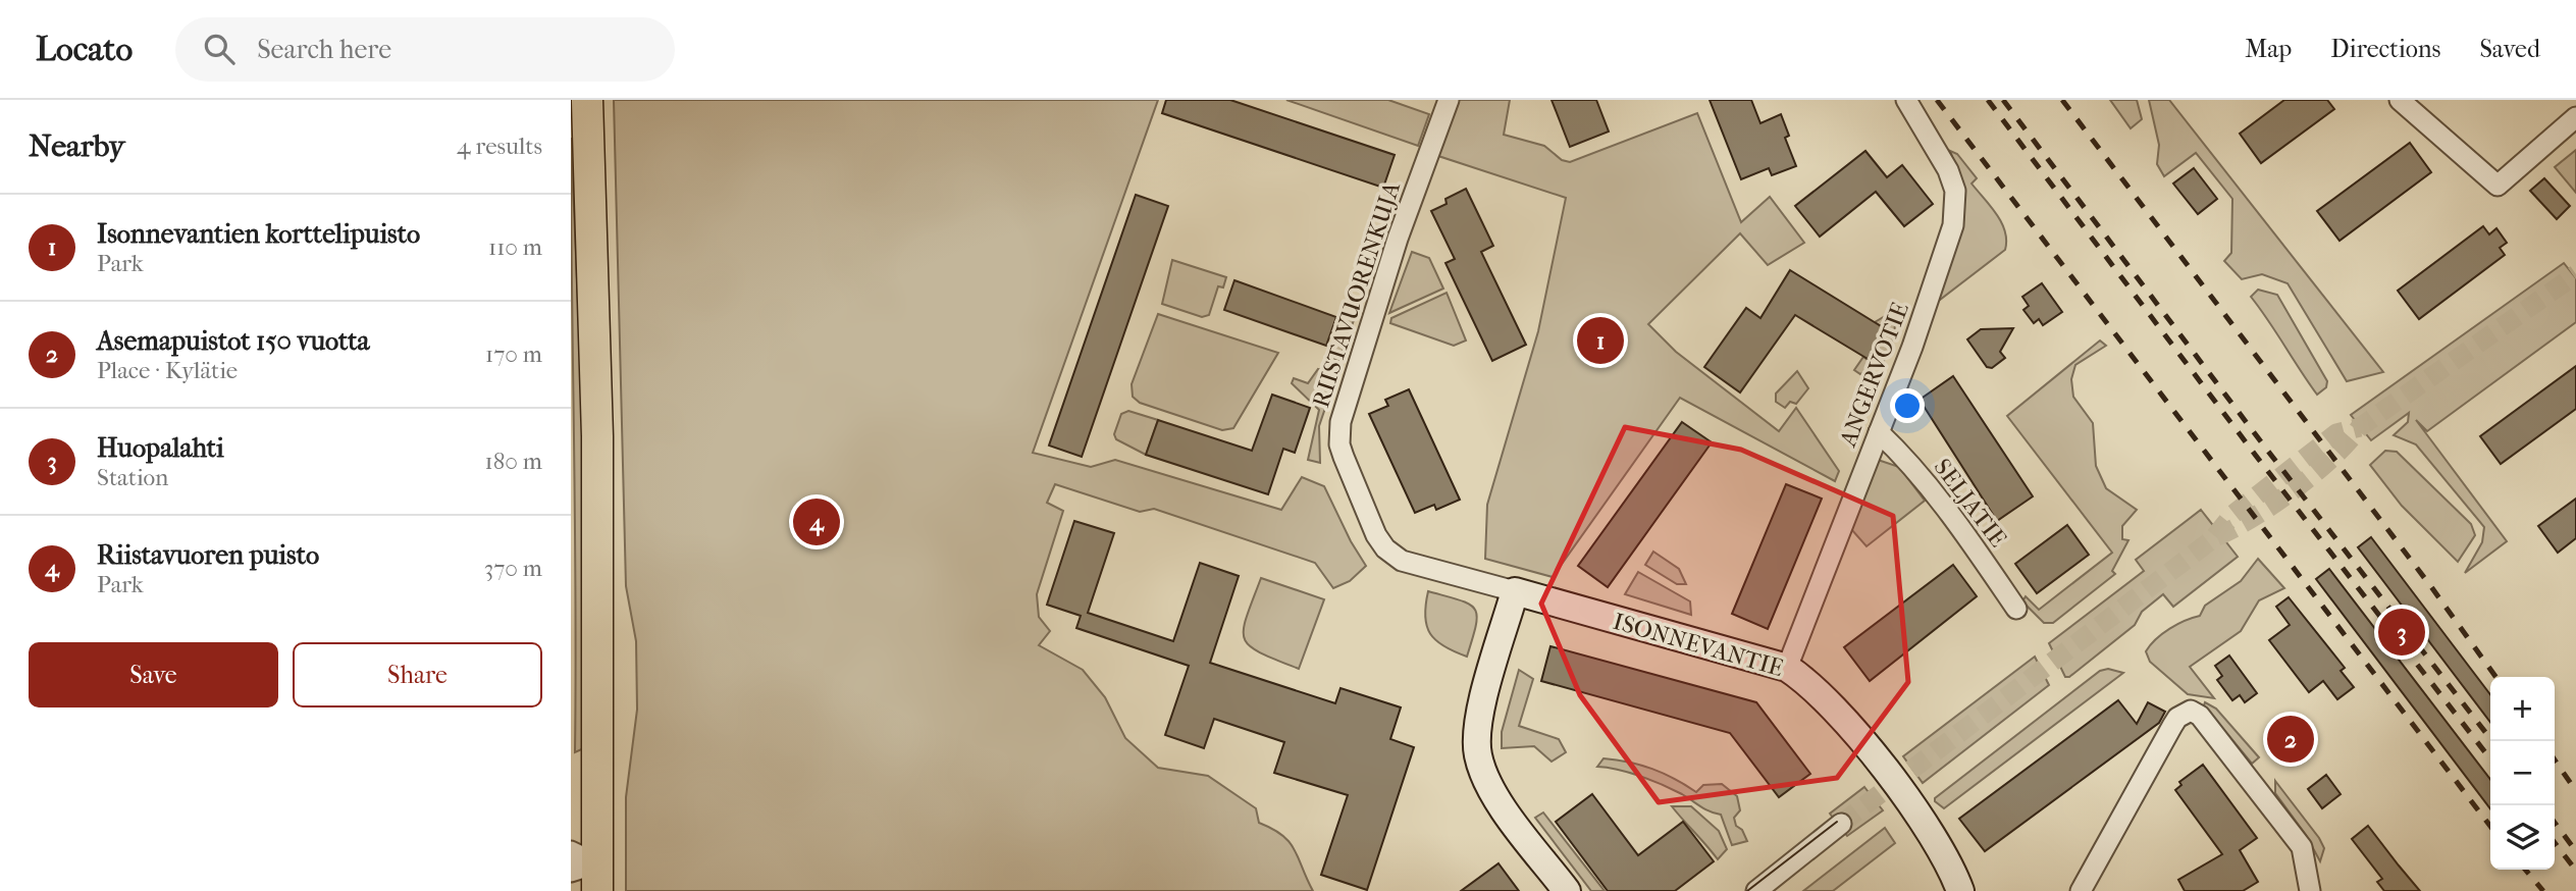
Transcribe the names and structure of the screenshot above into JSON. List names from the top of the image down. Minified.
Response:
{"streets":{"street":["RIISTAVUORENKUJA","ANGERVOTIE","SELJATIE","ISONNEVANTIE"]},"crossings":[["RIISTAVUORENKUJA","ISONNEVANTIE"],["ANGERVOTIE","SELJATIE"],["ANGERVOTIE","ISONNEVANTIE"]],"page":{"header":"Locato","search":"Search here","nav":["Map","Directions","Saved"],"heading":["Nearby","4 results"],"list":[{"mark":"1","name":"Isonnevantien korttelipuisto","note":"Park","value":"110 m"},{"mark":"2","name":"Asemapuistot 150 vuotta","note":"Place · Kylätie","value":"170 m"},{"mark":"3","name":"Huopalahti","note":"Station","value":"180 m"},{"mark":"4","name":"Riistavuoren puisto","note":"Park","value":"370 m"}],"pins":["1","4","3","2"],"buttons":["Save","Share"],"map_buttons":["+","−"]}}
